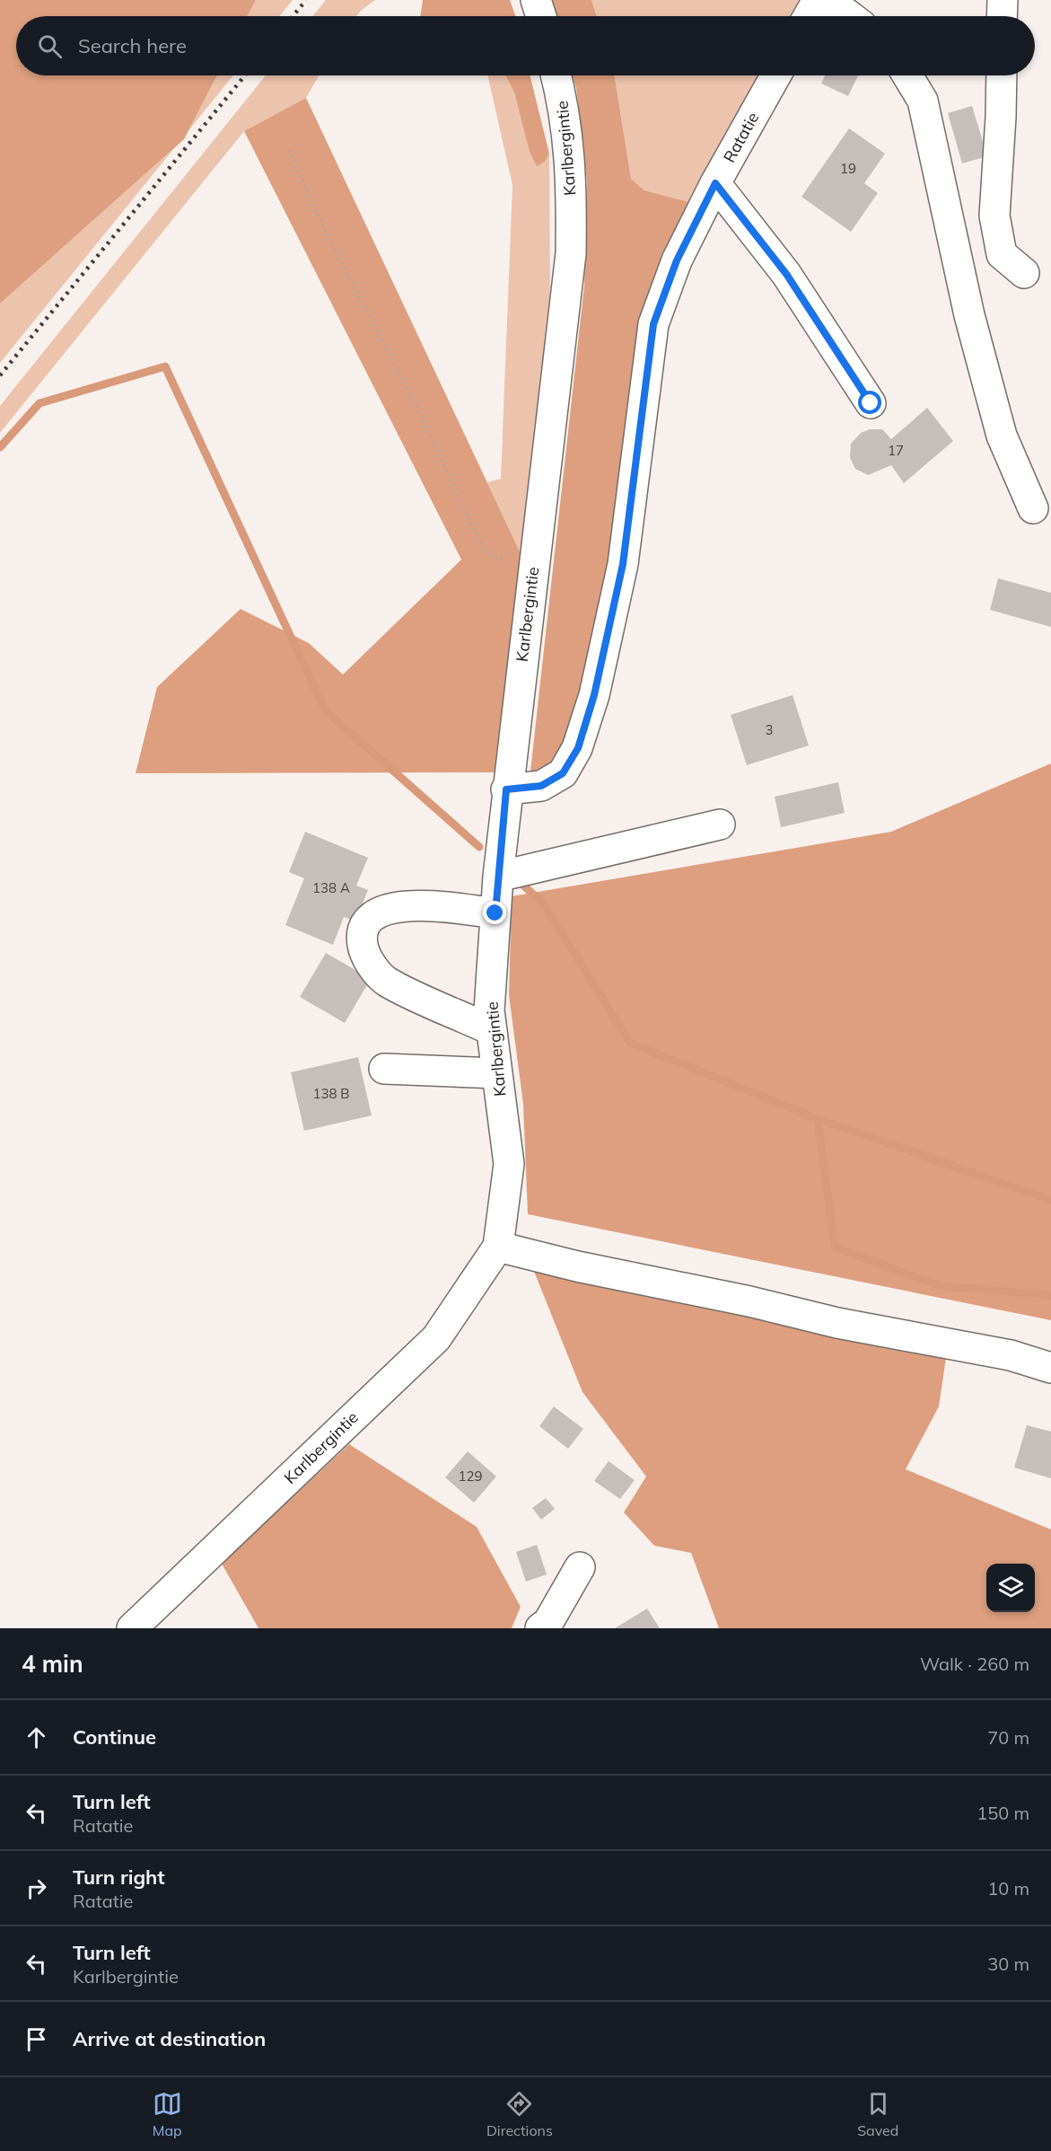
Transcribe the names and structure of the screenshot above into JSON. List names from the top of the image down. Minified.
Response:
{"streets":{"street":["Ratatie","Karlbergintie"]},"crossings":[["Ratatie","Karlbergintie"]],"house_numbers":["19","17","3","138 A","138 B","129"],"page":{"search":"Search here","heading":["4 min","Walk · 260 m"],"list":[["Continue","70 m"],["Turn left","Ratatie","150 m"],["Turn right","Ratatie","10 m"],["Turn left","Karlbergintie","30 m"],"Arrive at destination"],"nav":["Map","Directions","Saved"]}}
